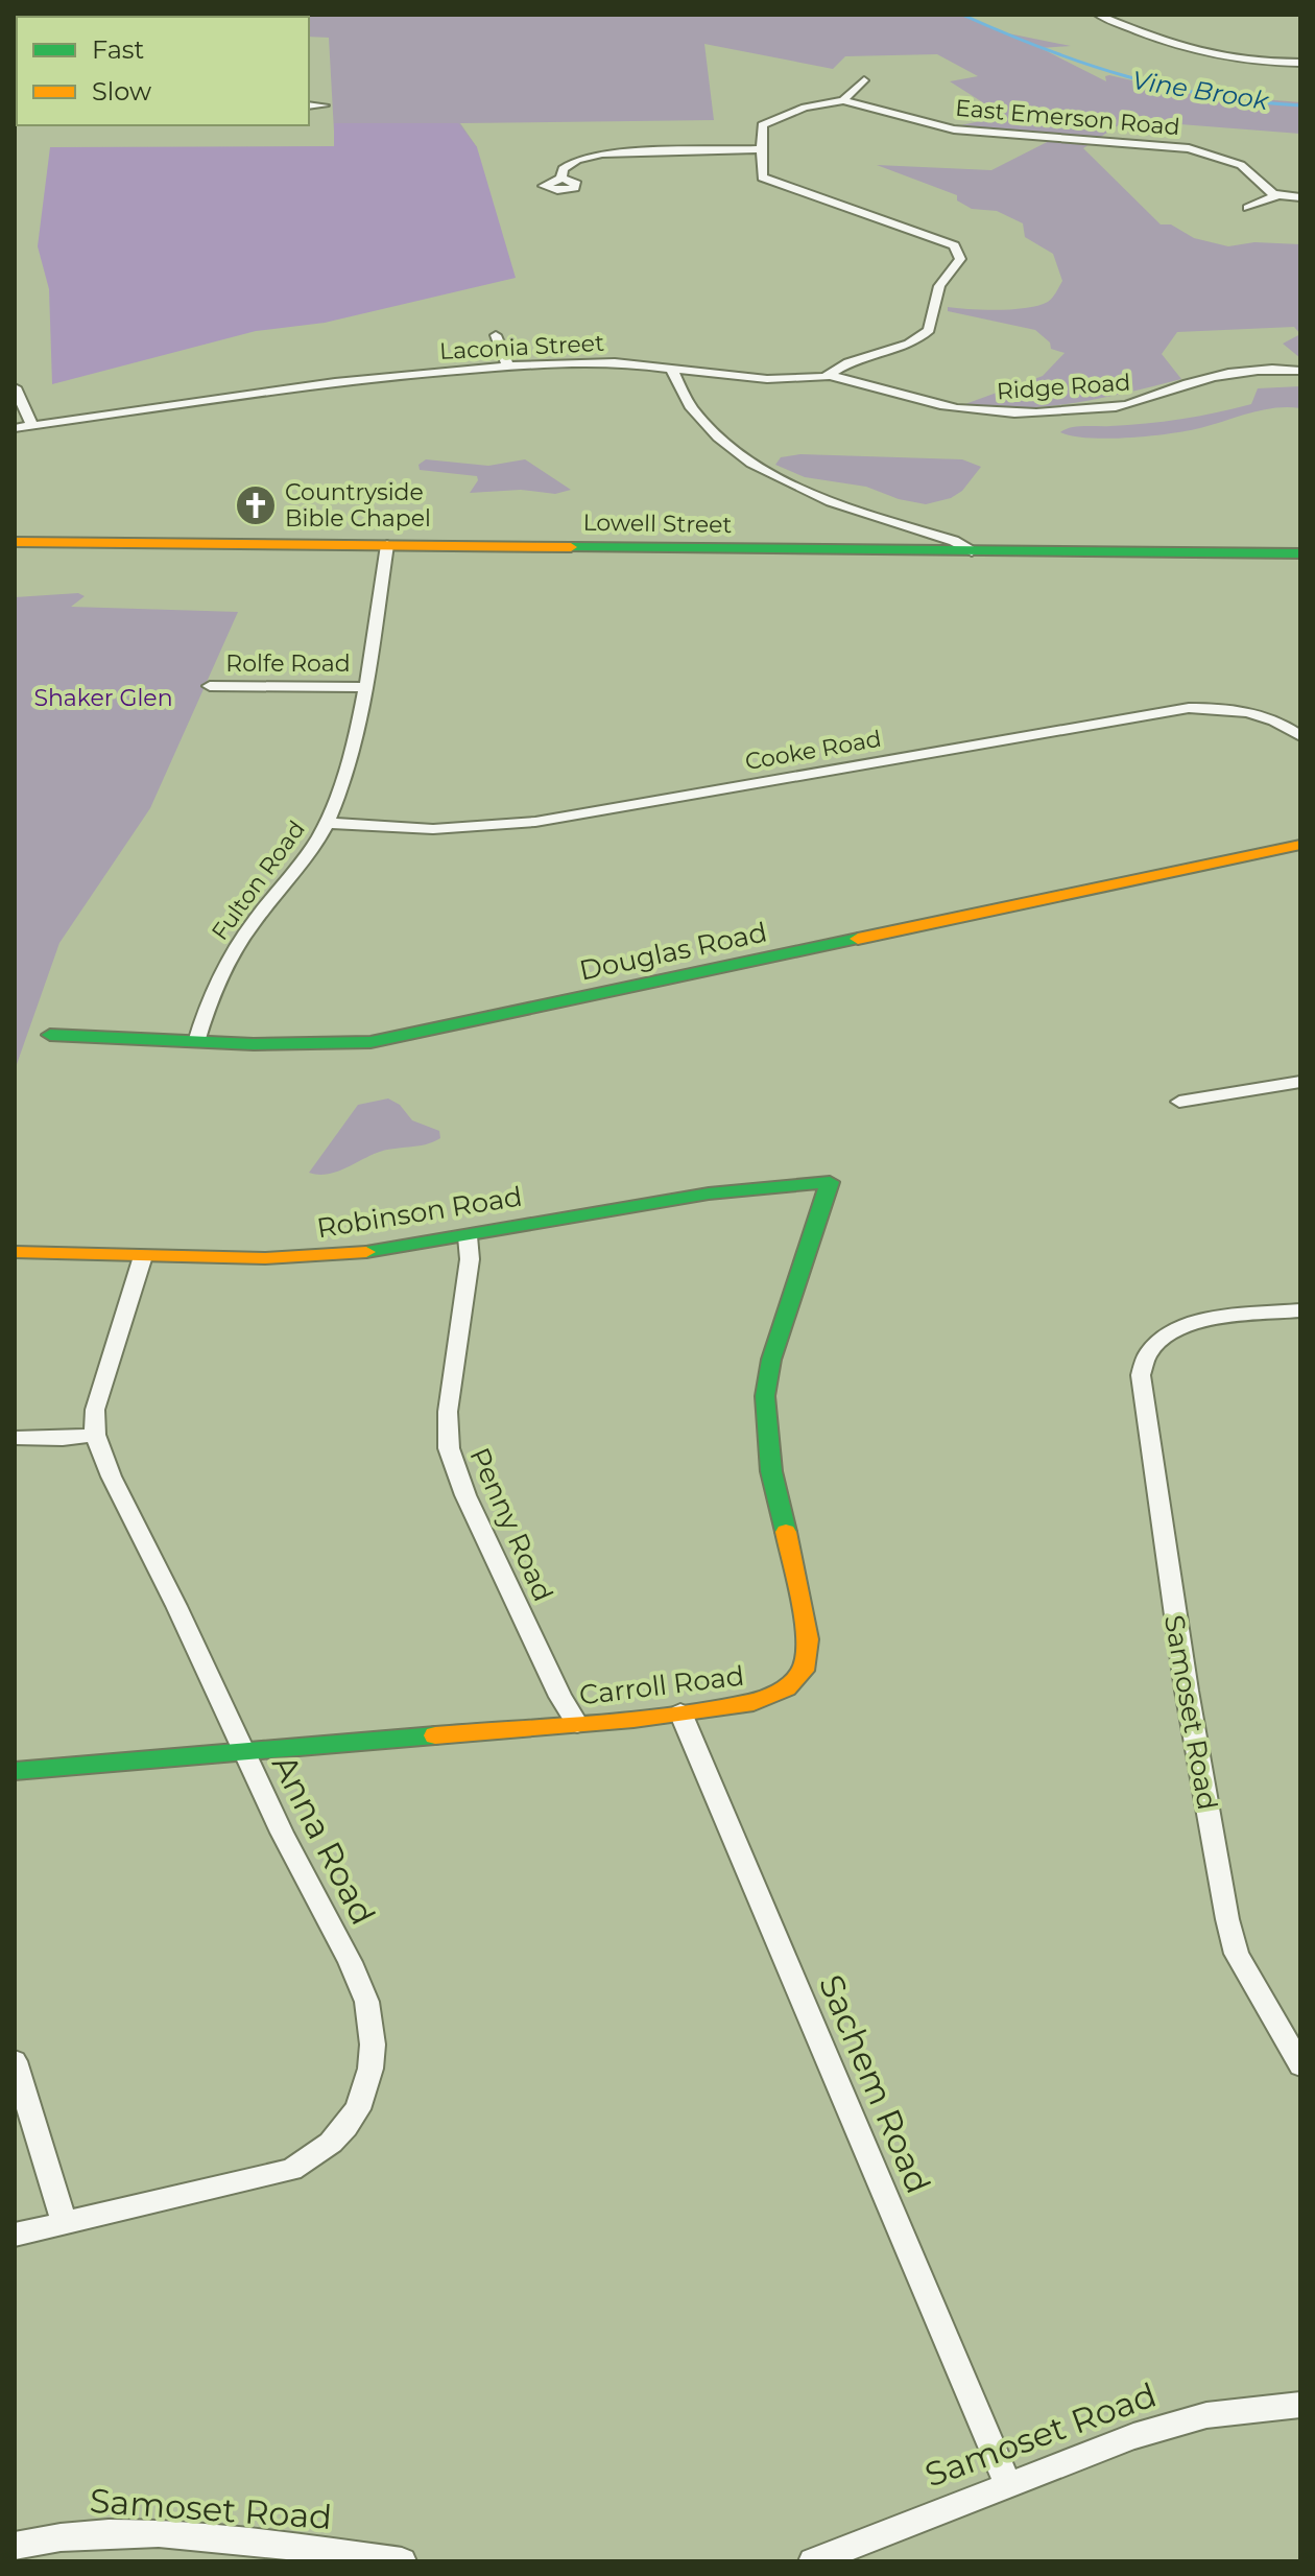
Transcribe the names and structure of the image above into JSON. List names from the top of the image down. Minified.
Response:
{"streets":{"street":["East Emerson Road","Laconia Street","Ridge Road","Lowell Street","Rolfe Road","Cooke Road","Fulton Road","Douglas Road","Robinson Road","Penny Road","Carroll Road","Samoset Road","Anna Road","Sachem Road"]},"crossings":[["Lowell Street","Fulton Road"],["Rolfe Road","Fulton Road"],["Cooke Road","Fulton Road"],["Fulton Road","Douglas Road"],["Robinson Road","Penny Road"],["Robinson Road","Carroll Road"],["Penny Road","Carroll Road"],["Carroll Road","Anna Road"],["Carroll Road","Sachem Road"],["Samoset Road","Sachem Road"]],"water":["Vine Brook"],"parks":["Shaker Glen"],"places":{"church":["Countryside Bible Chapel"]},"legend":["Fast","Slow"]}
